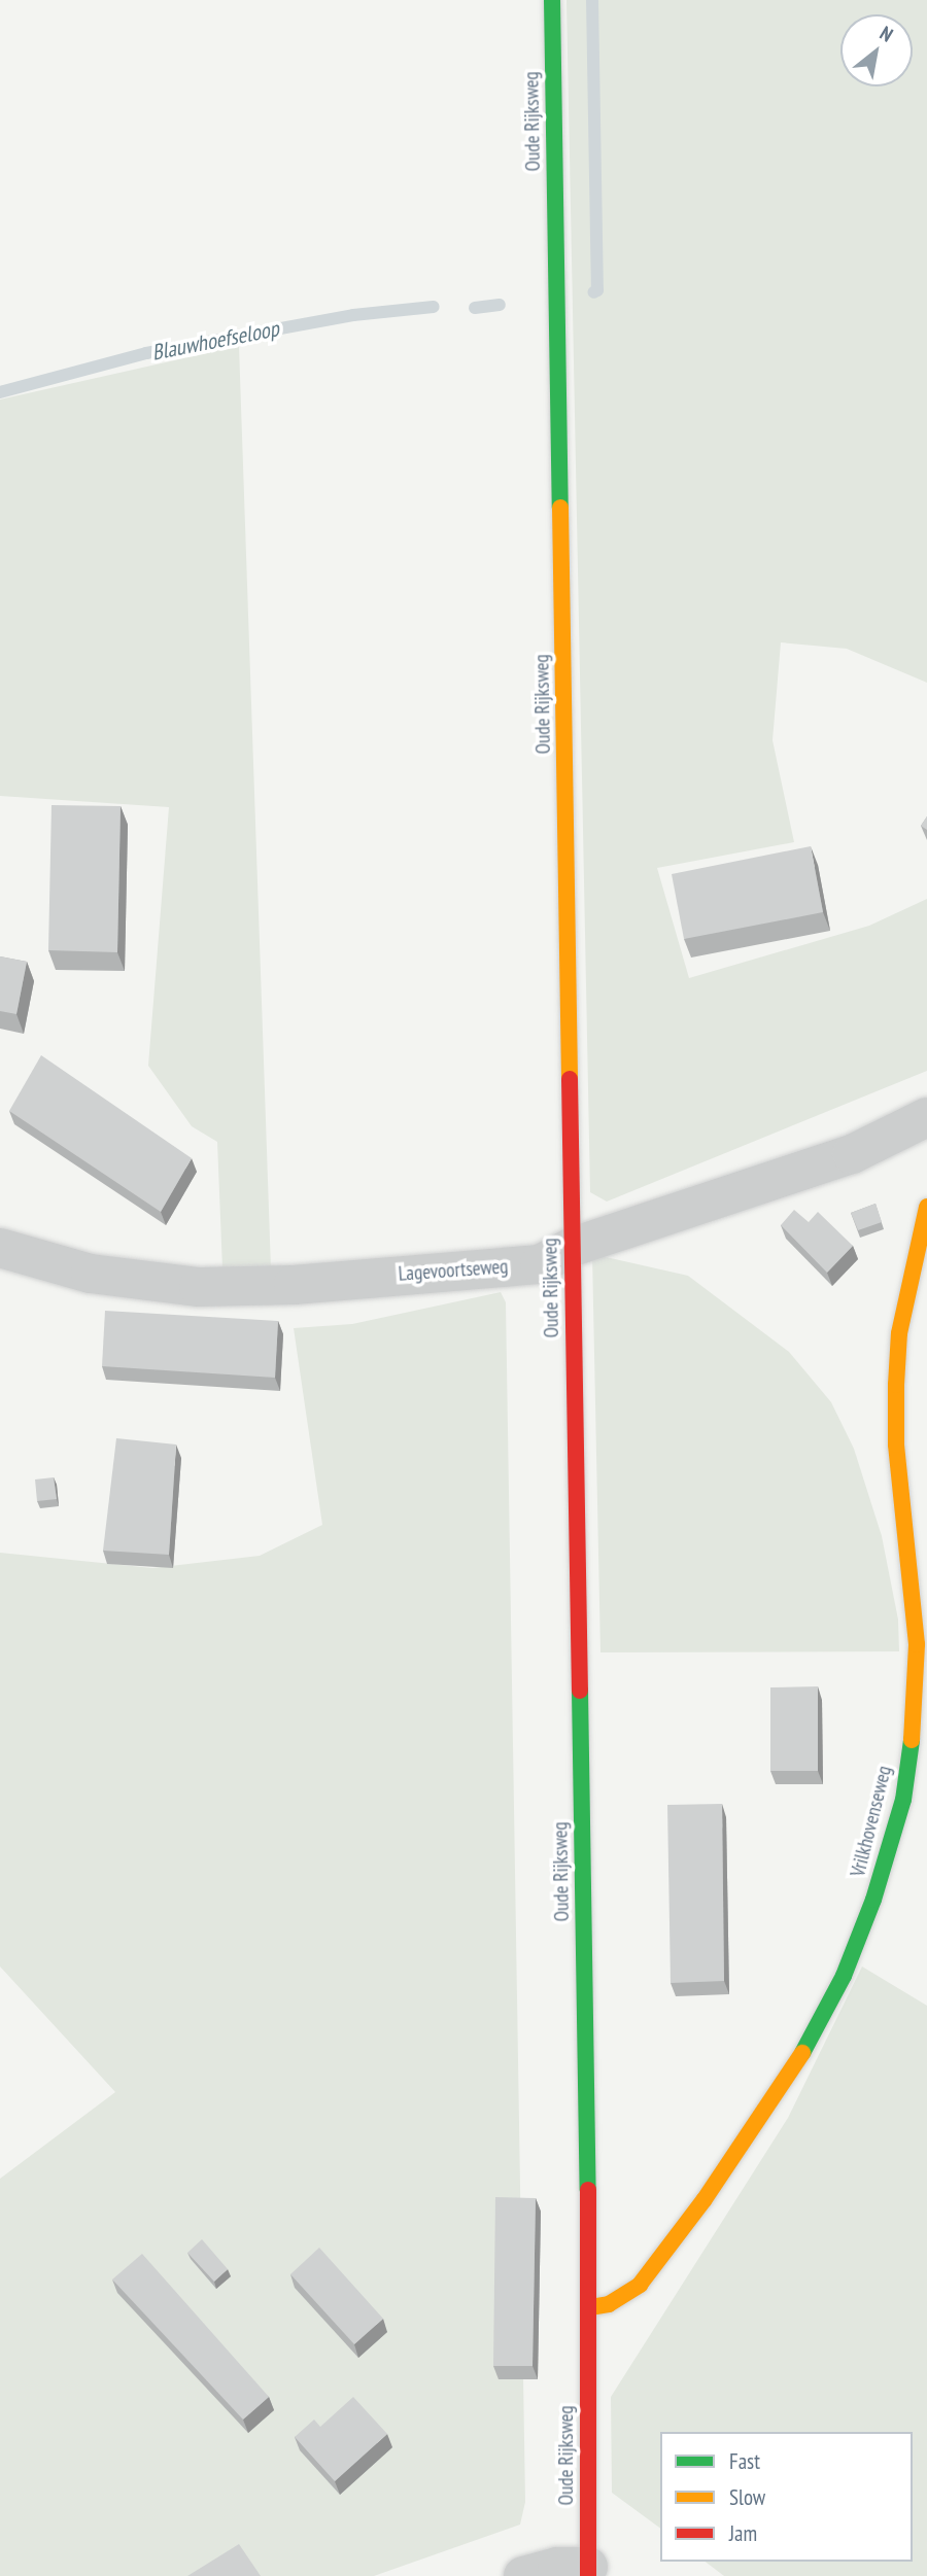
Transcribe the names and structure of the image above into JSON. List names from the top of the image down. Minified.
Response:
{"streets":{"street":["Oude Rijksweg","Lagevoortseweg","Vrilkhovenseweg"]},"crossings":[["Oude Rijksweg","Lagevoortseweg"],["Oude Rijksweg","Vrilkhovenseweg"]],"water":["Blauwhoefseloop"],"legend":["Fast","Slow","Jam"],"north":"top right"}
